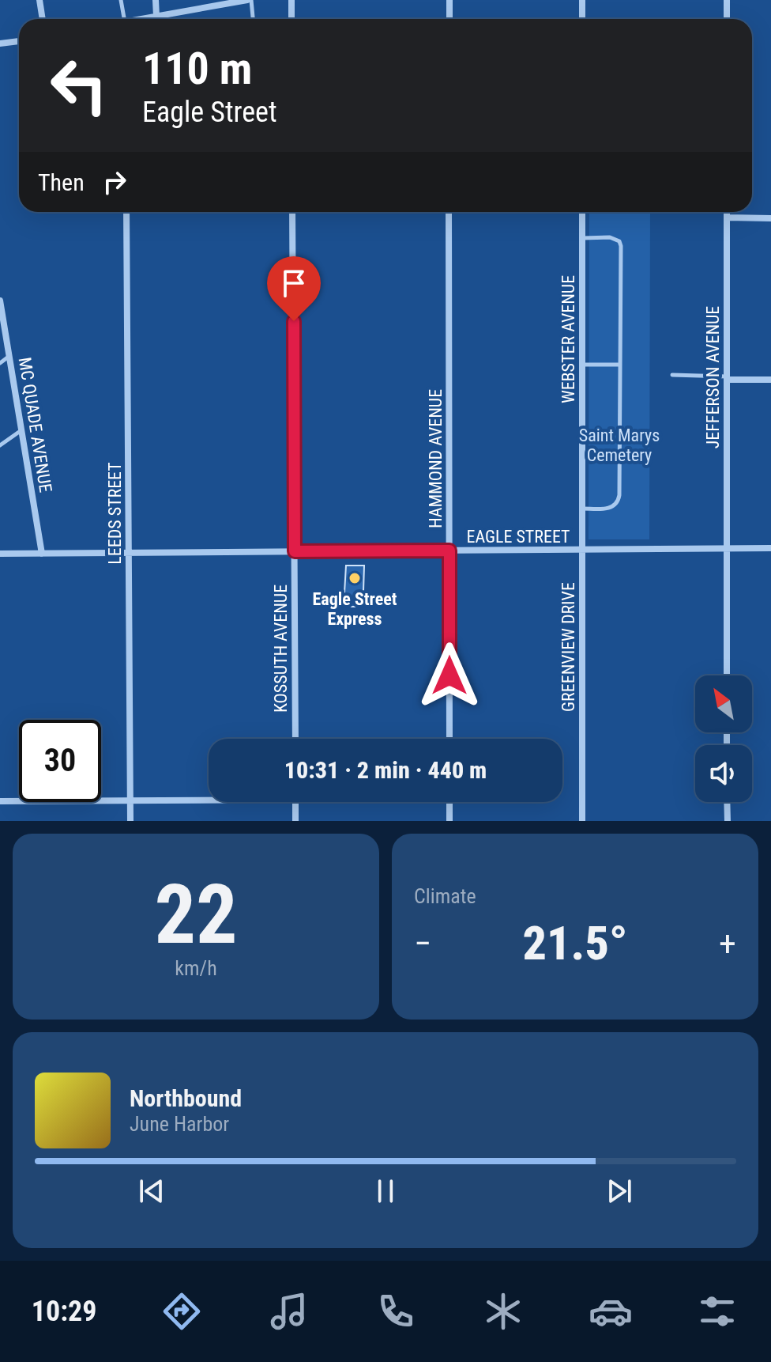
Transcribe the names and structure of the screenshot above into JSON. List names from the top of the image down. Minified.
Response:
{"streets":{"street":["WEBSTER AVENUE","JEFFERSON AVENUE","MC QUADE AVENUE","HAMMOND AVENUE","LEEDS STREET","EAGLE STREET","GREENVIEW DRIVE","KOSSUTH AVENUE"]},"crossings":[["WEBSTER AVENUE","EAGLE STREET"],["WEBSTER AVENUE","GREENVIEW DRIVE"],["JEFFERSON AVENUE","EAGLE STREET"],["MC QUADE AVENUE","EAGLE STREET"],["HAMMOND AVENUE","EAGLE STREET"],["LEEDS STREET","EAGLE STREET"],["EAGLE STREET","GREENVIEW DRIVE"],["EAGLE STREET","KOSSUTH AVENUE"]],"parks":["Saint Marys Cemetery"],"places":["Eagle Street Express"],"north":"top left","page":{"turn":["110 m","Eagle Street"],"then":"Then","limit":"30","trip":"10:31 · 2 min · 440 m","tile":[["22","km/h"],"Climate"],"heat":["−","21.5°","+"],"song":["Northbound","June Harbor"],"tabs":"10:29"}}
